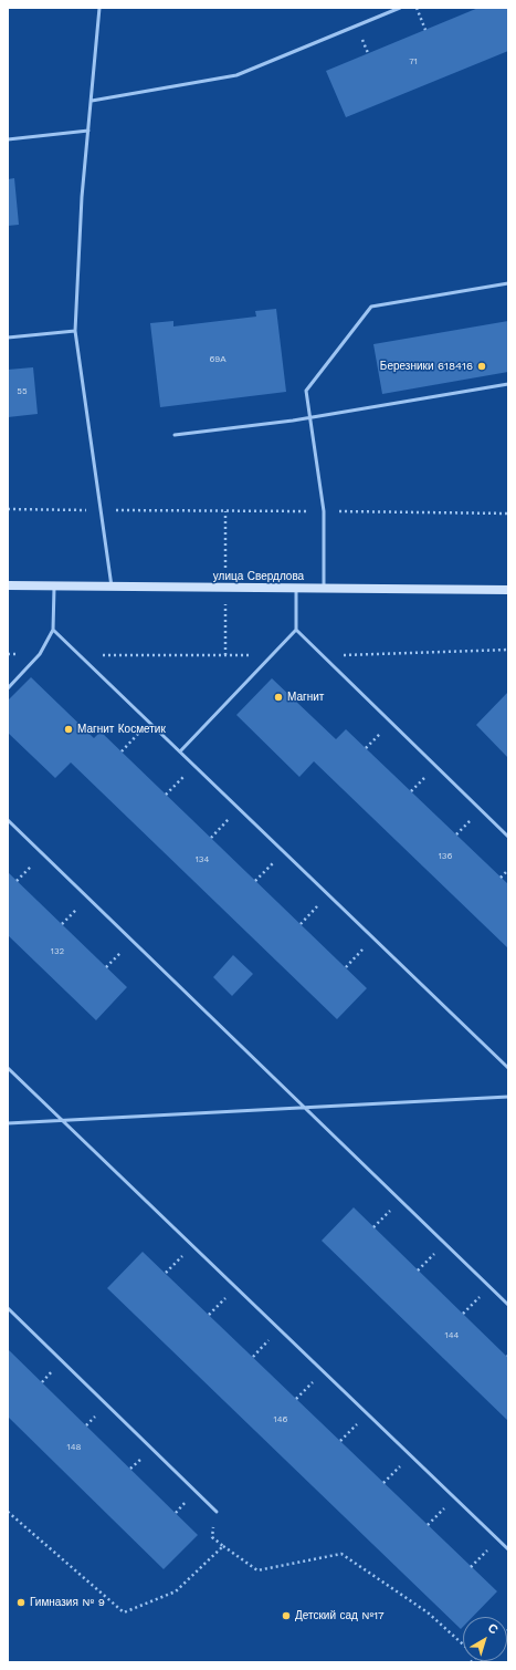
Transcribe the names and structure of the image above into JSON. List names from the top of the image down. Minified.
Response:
{"streets":{"main road":["улица Свердлова"]},"places":["Березники 618416","Магнит","Магнит Косметик","Гимназия № 9","Детский сад №17"],"house_numbers":["71","69А","55","136","134","132","144","146","148"],"north":"top right"}
